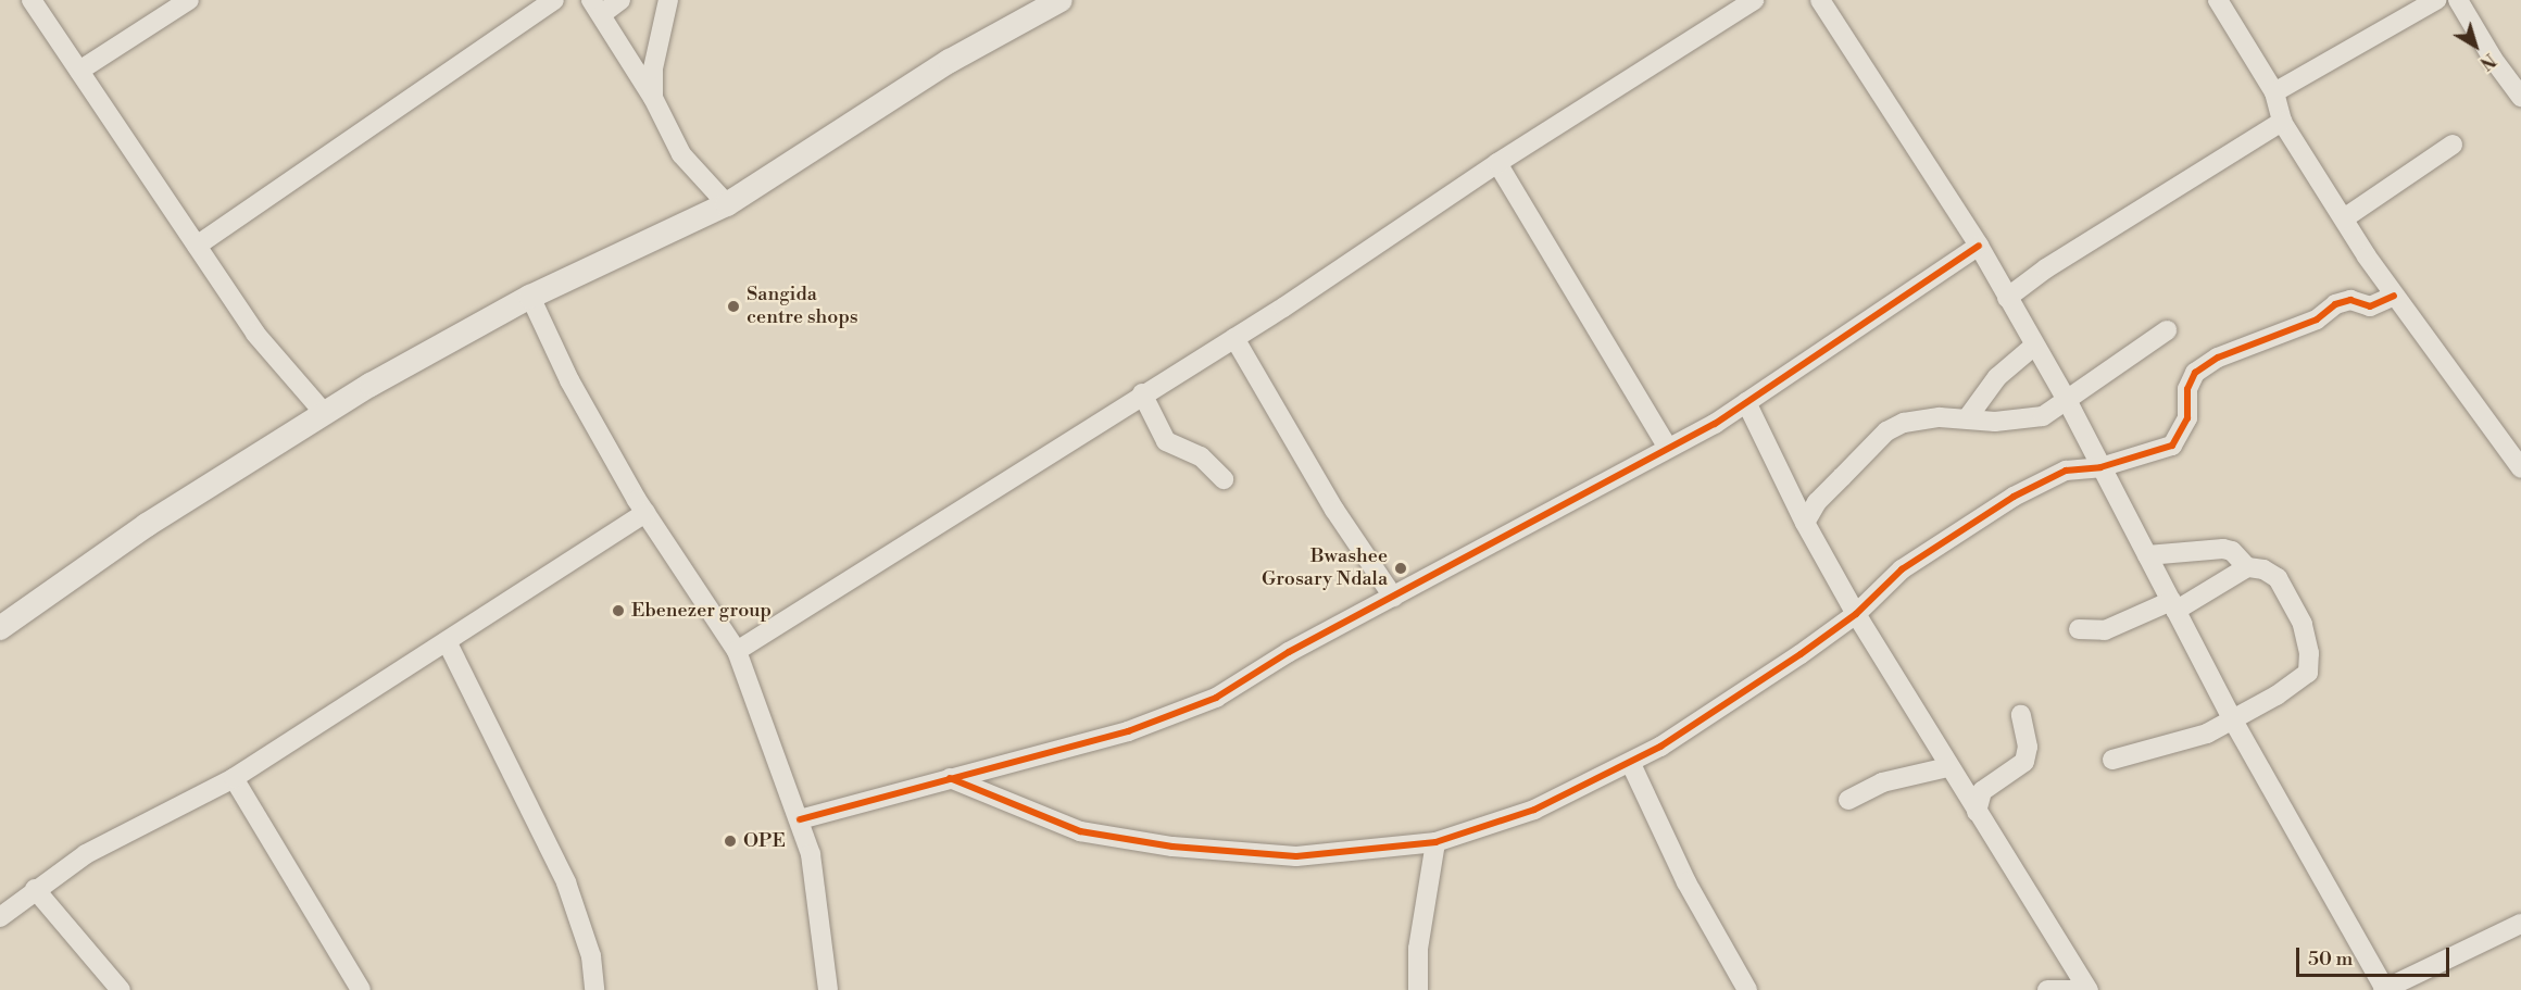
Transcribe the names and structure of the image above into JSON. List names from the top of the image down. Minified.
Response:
{"places":["Sangida centre shops","Bwashee Grosary Ndala","Ebenezer group","OPE"],"scale_bar":"50 m","north":"bottom right"}
